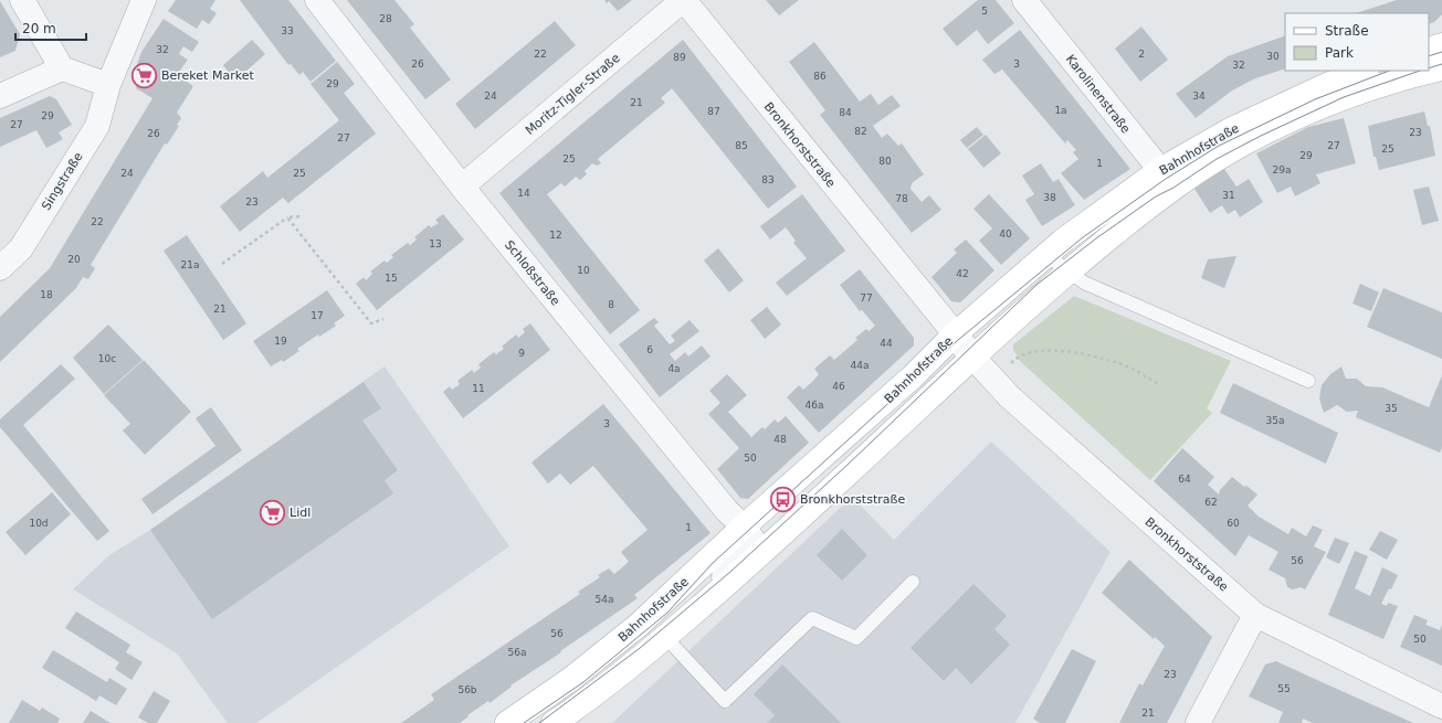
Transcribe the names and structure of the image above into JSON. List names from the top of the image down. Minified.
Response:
{"streets":{"main road":["Bahnhofstraße"],"street":["Moritz-Tigler-Straße","Karolinenstraße","Bronkhorststraße","Singstraße","Schloßstraße"]},"crossings":[["Moritz-Tigler-Straße","Bronkhorststraße"],["Moritz-Tigler-Straße","Schloßstraße"],["Karolinenstraße","Bahnhofstraße"],["Bronkhorststraße","Bahnhofstraße"],["Bahnhofstraße","Schloßstraße"]],"places":{"supermarket":["Bereket Market","Lidl"],"bus stop":["Bronkhorststraße"]},"house_numbers":["5","28","33","32","22","2","30","89","26","3","32","86","29","24","34","21","1a","87","84","29","27","82","23","26","27","85","27","25","29","25","80","1","29a","24","25","83","14","31","38","78","23","22","40","12","13","20","21a","10","42","15","18","77","8","21","17","19","44","6","9","10c","44a","4a","46","11","46a","35","35a","3","48","50","64","62","10d","60","1","56","54a","56","50","56a","23","55","56b","21"],"legend":["Straße","Park"],"scale_bar":"20 m"}
